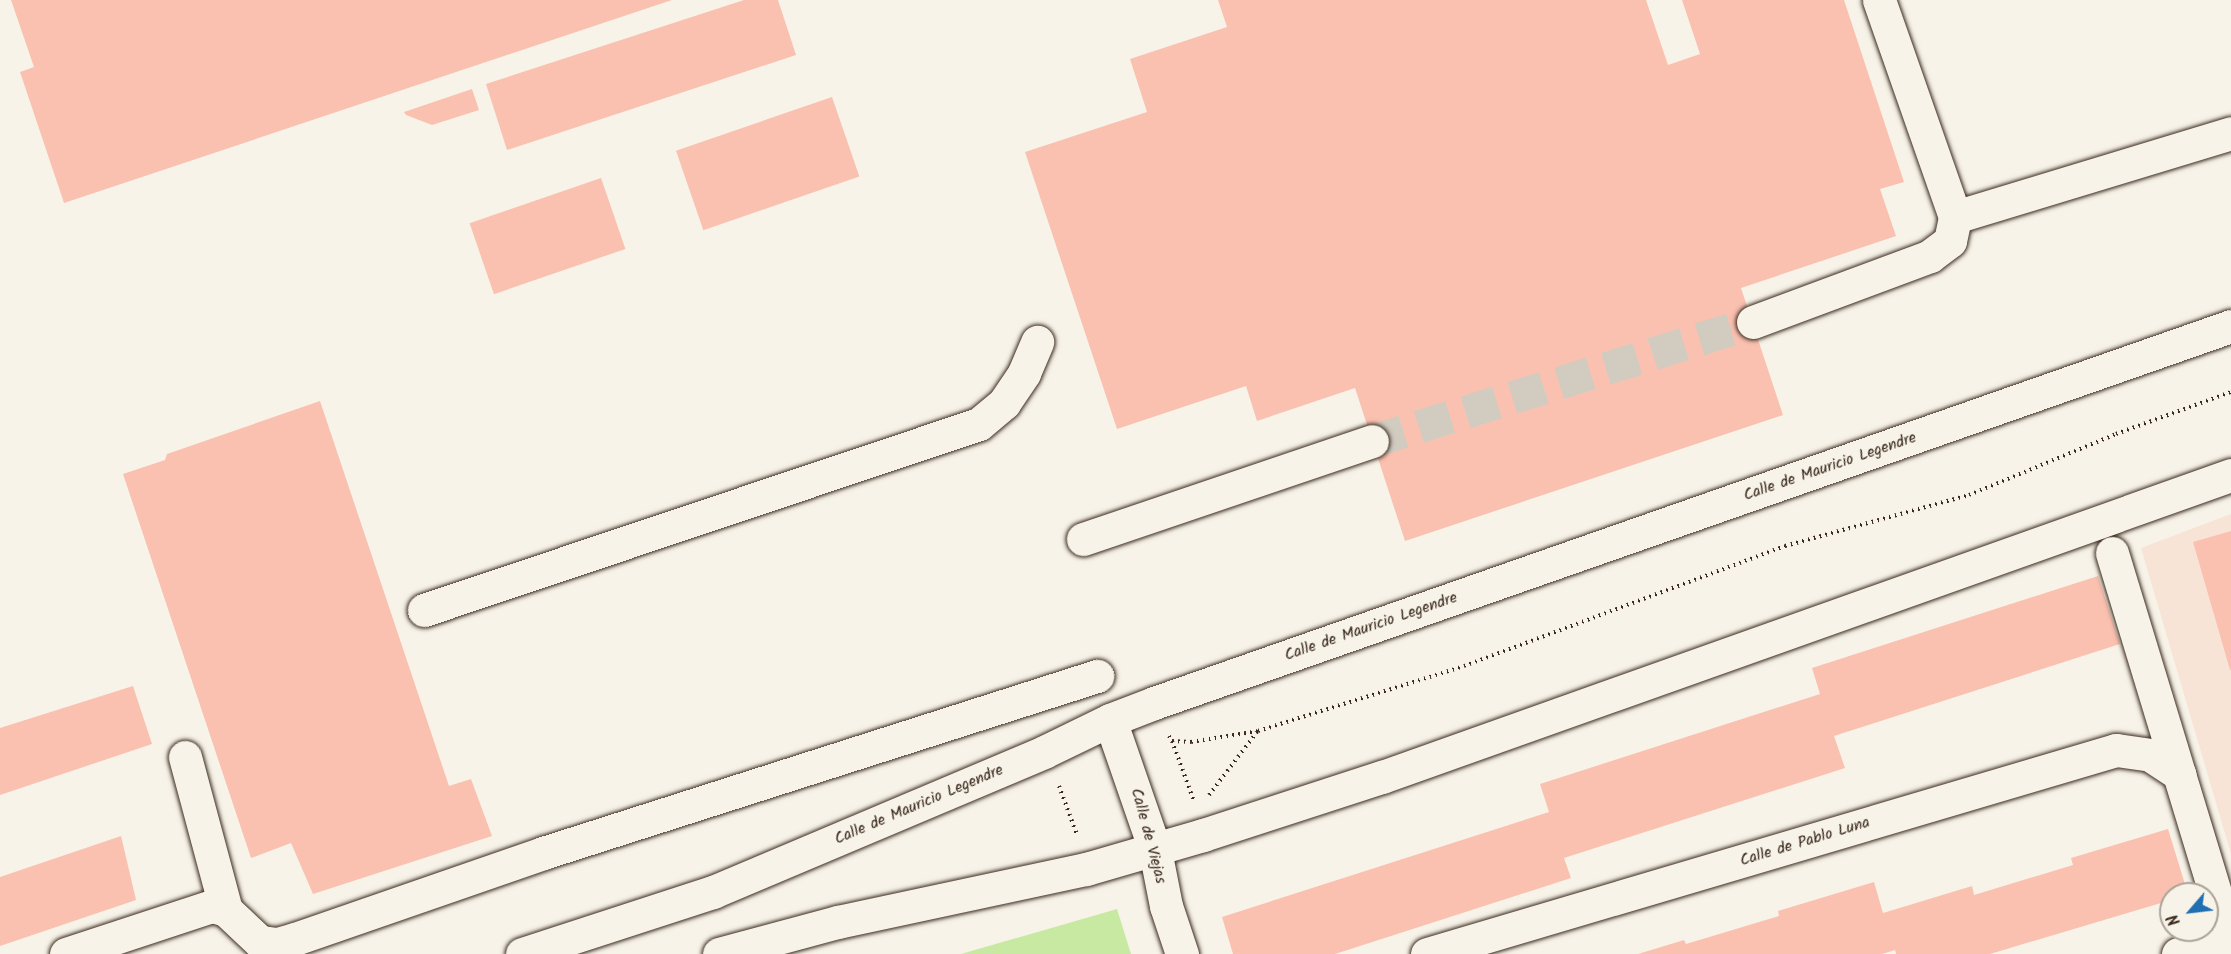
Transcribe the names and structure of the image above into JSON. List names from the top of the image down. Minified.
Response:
{"streets":{"street":["Calle de Mauricio Legendre","Calle de Viejas","Calle de Pablo Luna"]},"crossings":[["Calle de Mauricio Legendre","Calle de Viejas"]],"north":"bottom left"}
